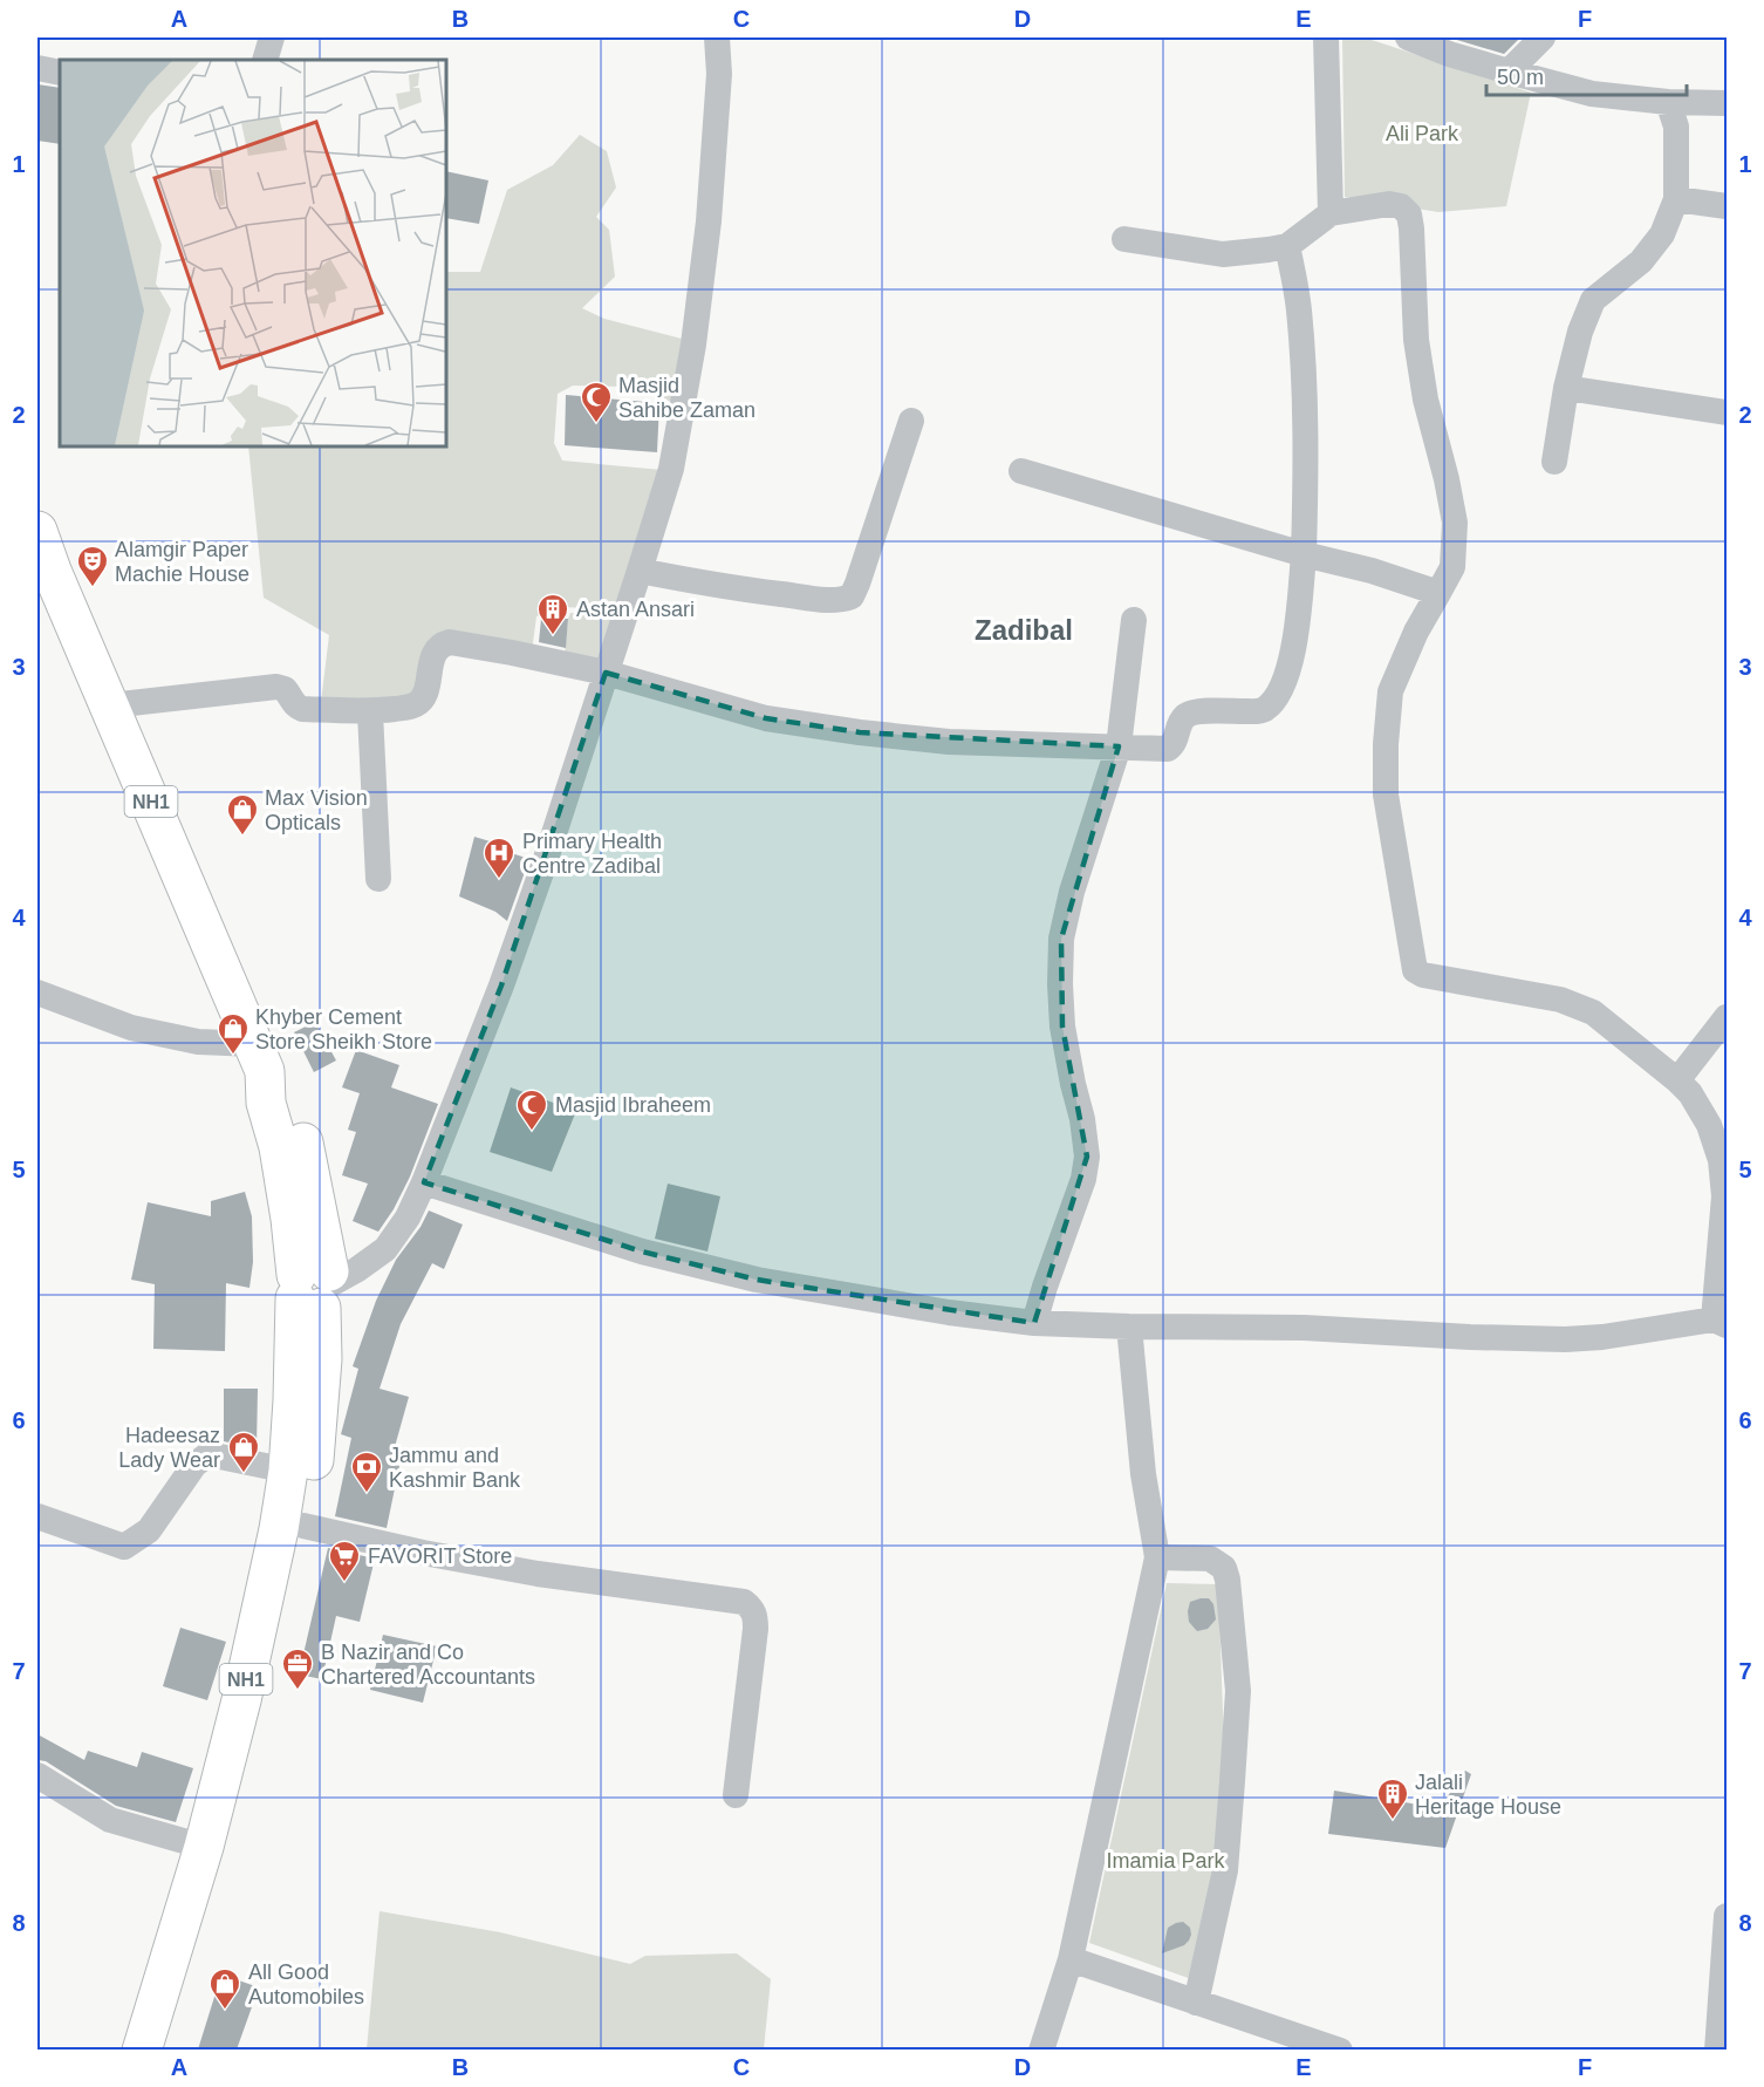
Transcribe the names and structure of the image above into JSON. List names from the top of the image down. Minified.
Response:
{"streets":{"highway":["NH1"]},"districts":["Zadibal"],"parks":["Ali Park","Imamia Park"],"places":{"mosque":["Masjid Sahibe Zaman","Masjid Ibraheem"],"theatre":["Alamgir Paper Machie House"],"building":["Astan Ansari","Jalali Heritage House"],"shop":["Max Vision Opticals","Khyber Cement Store Sheikh Store","Hadeesaz Lady Wear","All Good Automobiles"],"hospital":["Primary Health Centre Zadibal"],"bank":["Jammu and Kashmir Bank"],"supermarket":["FAVORIT Store"],"office":["B Nazir and Co Chartered Accountants"]},"scale_bar":"50 m","grid":{"columns":["A","B","C","D","E","F"],"rows":["1","2","3","4","5","6","7","8"]}}
